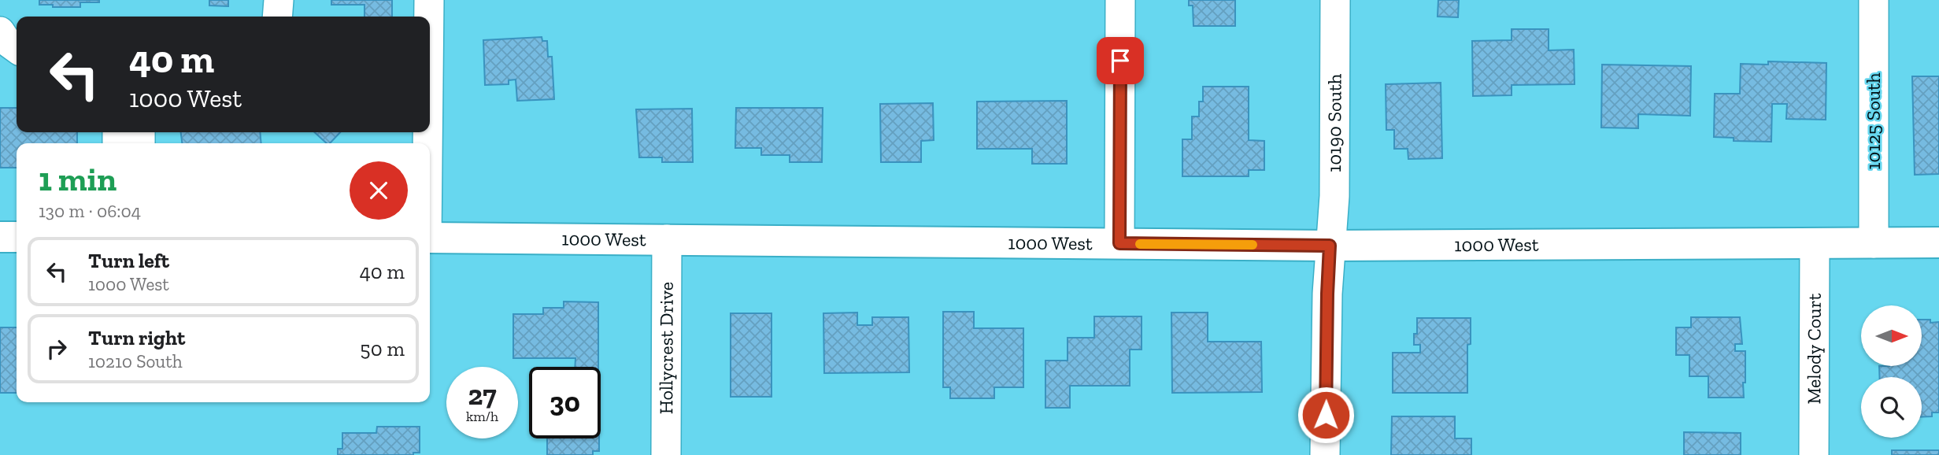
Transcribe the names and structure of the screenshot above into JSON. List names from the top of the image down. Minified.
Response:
{"streets":{"street":["10125 South","10190 South","1000 West","Hollycrest Drive","Melody Court"]},"crossings":[["10125 South","1000 West"],["10190 South","1000 West"],["1000 West","Hollycrest Drive"],["1000 West","Melody Court"]],"north":"right","page":{"turn":["40 m","1000 West"],"heading":["1 min","130 m · 06:04"],"list":[{"name":"Turn left","note":"1000 West","value":"40 m"},{"name":"Turn right","note":"10210 South","value":"50 m"}],"speed":"27 km/h","limit":"30"}}
